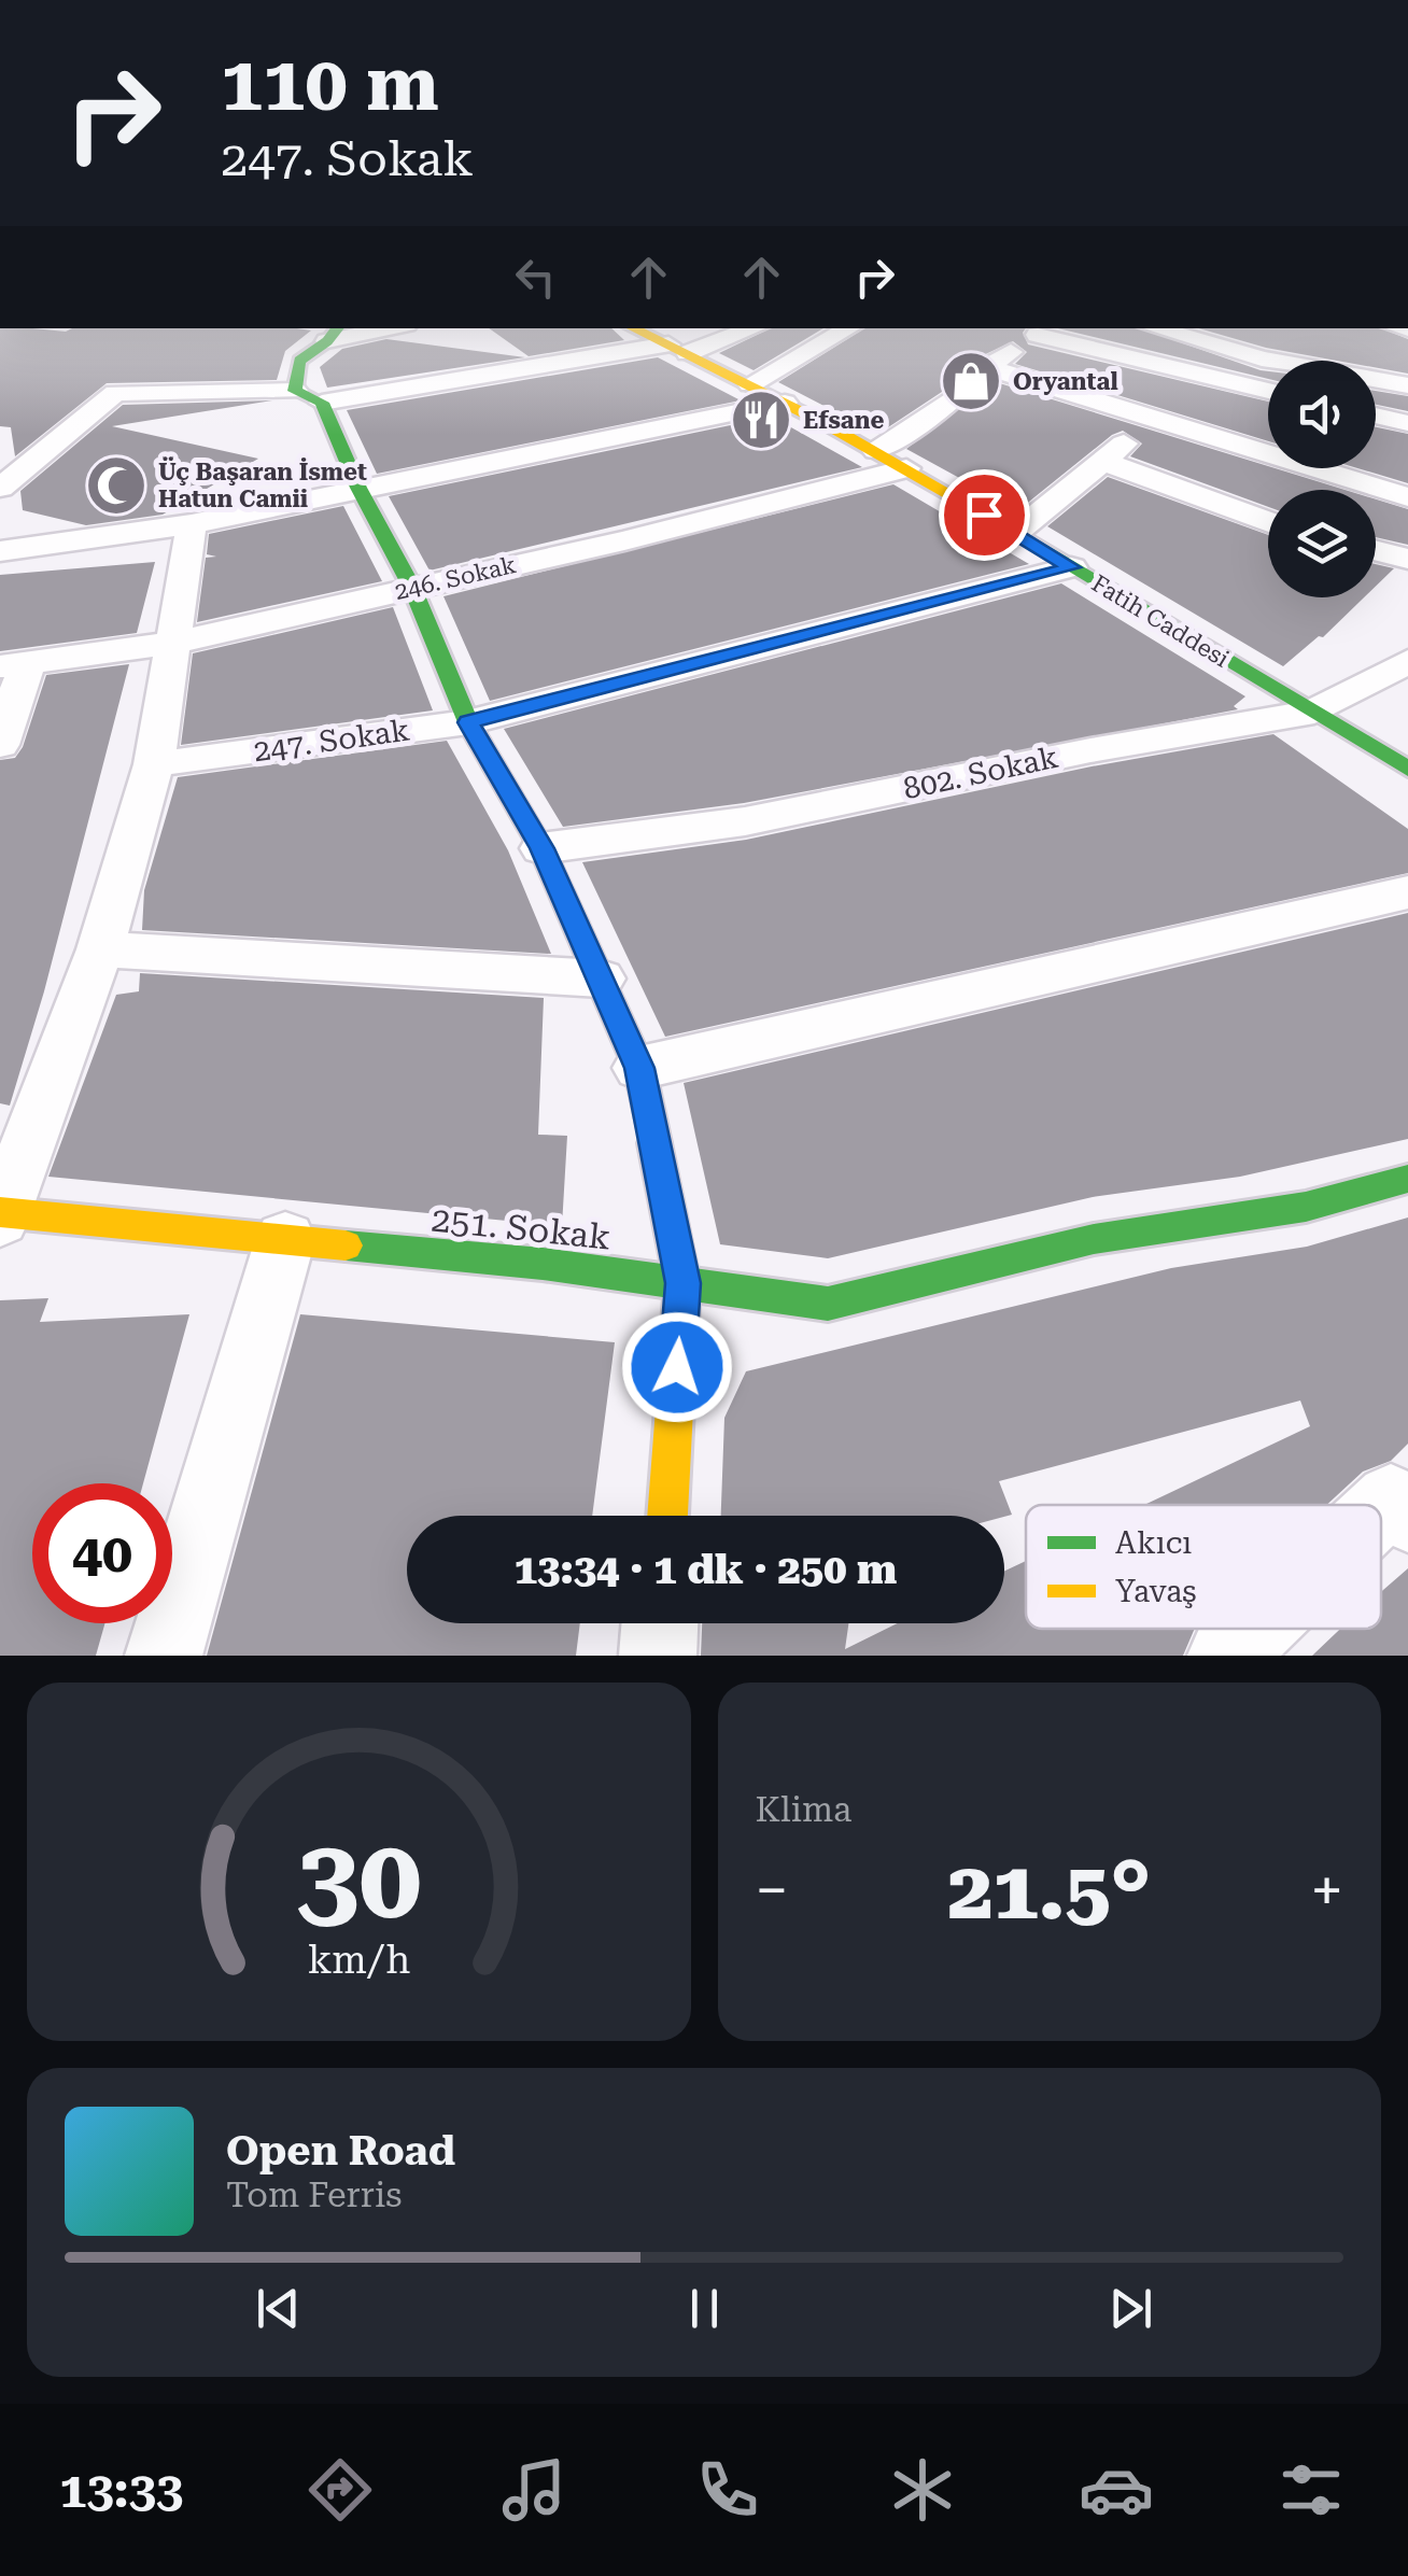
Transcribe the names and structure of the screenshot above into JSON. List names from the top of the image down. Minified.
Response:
{"streets":{"street":["246. Sokak","Fatih Caddesi","247. Sokak","802. Sokak","251. Sokak"]},"crossings":[["246. Sokak","Fatih Caddesi"],["Fatih Caddesi","247. Sokak"],["Fatih Caddesi","802. Sokak"]],"places":{"shop":["Oryantal"],"restaurant":["Efsane"],"mosque":["Üç Başaran İsmet Hatun Camii"]},"legend":["Akıcı","Yavaş"],"page":{"turn":["110 m","247. Sokak"],"limit":"40","trip":"13:34 · 1 dk · 250 m","tile":"Klima","heat":["−","21.5°","+"],"song":["Open Road","Tom Ferris"],"tabs":"13:33","gauge":["30","km/h"]}}
